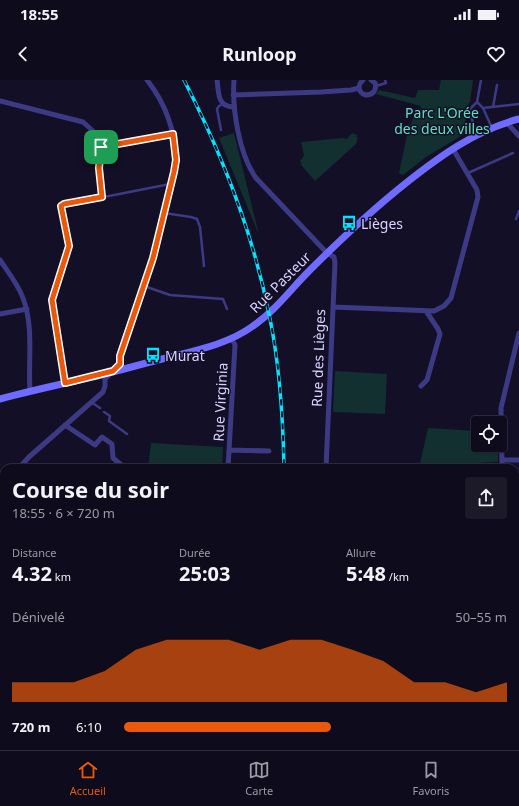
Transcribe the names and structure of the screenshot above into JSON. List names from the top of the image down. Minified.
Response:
{"streets":{"street":["Rue Pasteur","Rue des Lièges","Rue Virginia"]},"crossings":[["Rue Pasteur","Rue des Lièges"],["Rue Pasteur","Rue Virginia"]],"parks":["Parc L'Orée des deux villes"],"places":{"bus stop":["Lièges","Murat"]},"page":{"status":"18:55","header":"Runloop","heading":["Course du soir","18:55 · 6 × 720 m"],"stats":[["Distance","4.32 km"],["Durée","25:03"],["Allure","5:48 /km"]],"chart":["Dénivelé","50–55 m"],"list":[{"name":"720 m","note":"6:10"}],"tabs":["Accueil","Carte","Favoris"]}}
